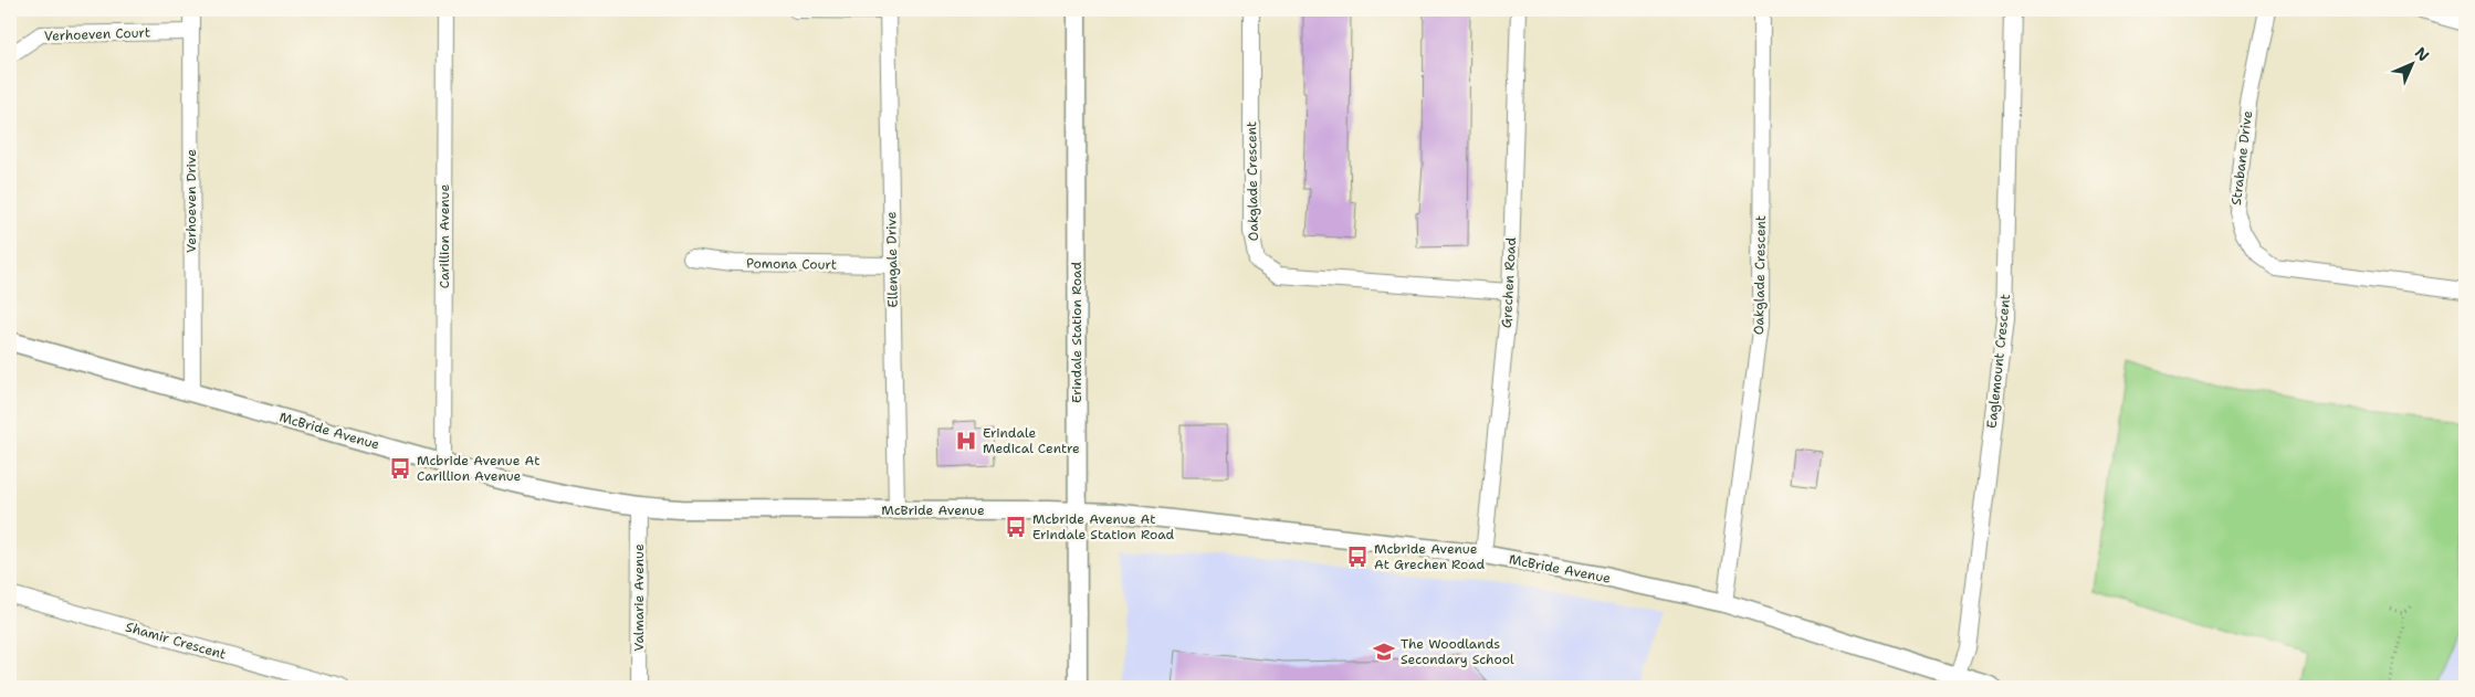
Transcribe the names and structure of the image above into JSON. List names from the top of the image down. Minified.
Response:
{"streets":{"street":["Verhoeven Court","Strabane Drive","Oakglade Crescent","Verhoeven Drive","Carillion Avenue","Ellengale Drive","Pomona Court","Grechen Road","Erindale Station Road","Eaglemount Crescent","McBride Avenue","Valmarie Avenue","Shamir Crescent"]},"crossings":[["Verhoeven Court","Verhoeven Drive"],["Oakglade Crescent","Grechen Road"],["Oakglade Crescent","McBride Avenue"],["Verhoeven Drive","McBride Avenue"],["Carillion Avenue","McBride Avenue"],["Ellengale Drive","Pomona Court"],["Ellengale Drive","McBride Avenue"],["Grechen Road","McBride Avenue"],["Erindale Station Road","McBride Avenue"],["Eaglemount Crescent","McBride Avenue"],["McBride Avenue","Valmarie Avenue"]],"places":{"hospital":["Erindale Medical Centre"],"bus stop":["Mcbride Avenue At Carillion Avenue","Mcbride Avenue At Erindale Station Road","Mcbride Avenue At Grechen Road"],"school or university":["The Woodlands Secondary School"]},"north":"top right"}
